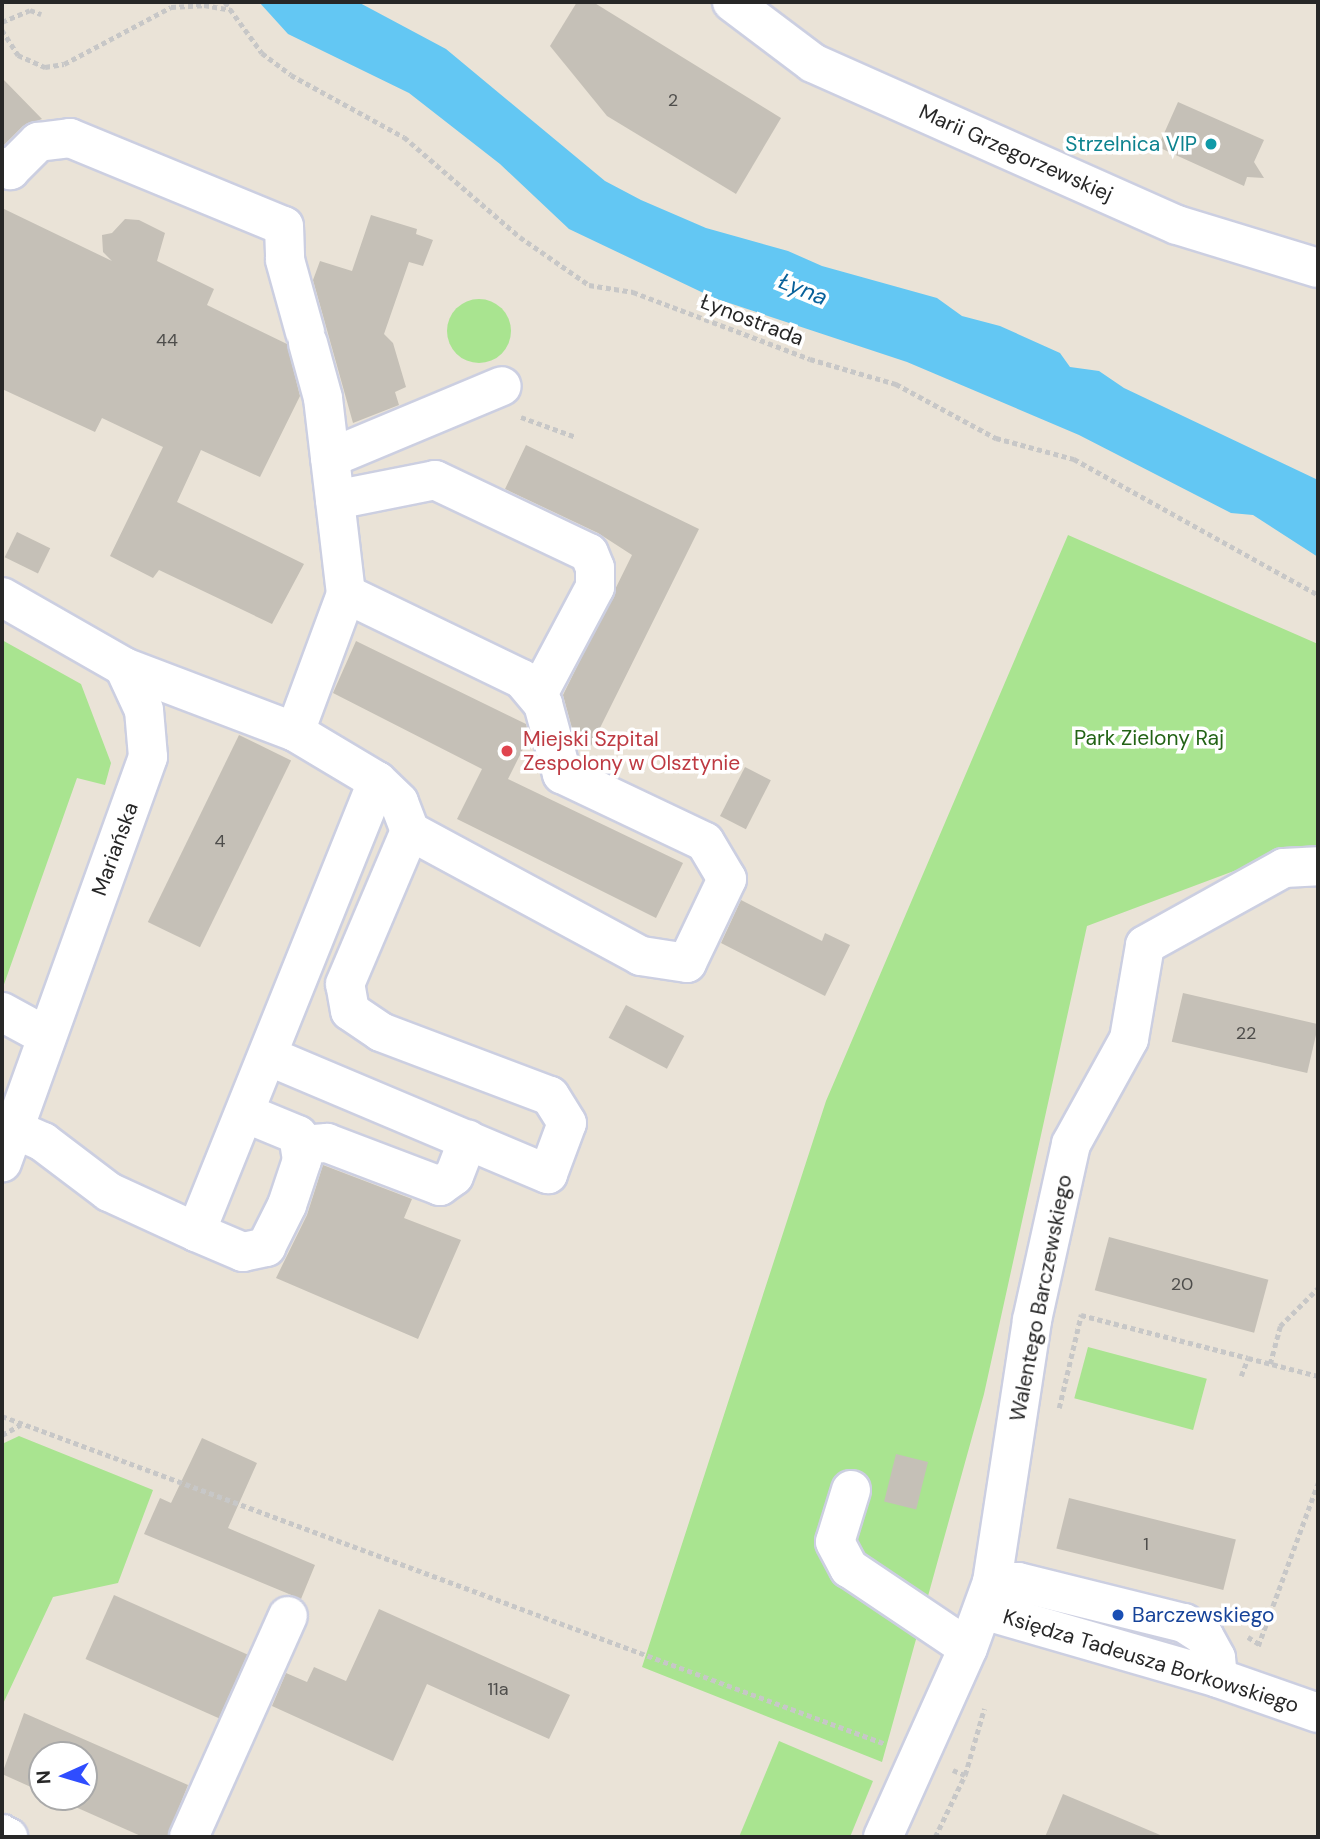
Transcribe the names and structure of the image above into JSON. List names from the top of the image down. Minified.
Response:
{"streets":{"street":["Marii Grzegorzewskiej","Mariańska","Walentego Barczewskiego","Księdza Tadeusza Borkowskiego"],"path":["Łynostrada"]},"water":["Łyna"],"parks":["Park Zielony Raj"],"places":["Strzelnica VIP","Miejski Szpital Zespolony w Olsztynie","Barczewskiego"],"house_numbers":["2","44","4","22","20","1","11a"],"north":"left"}
